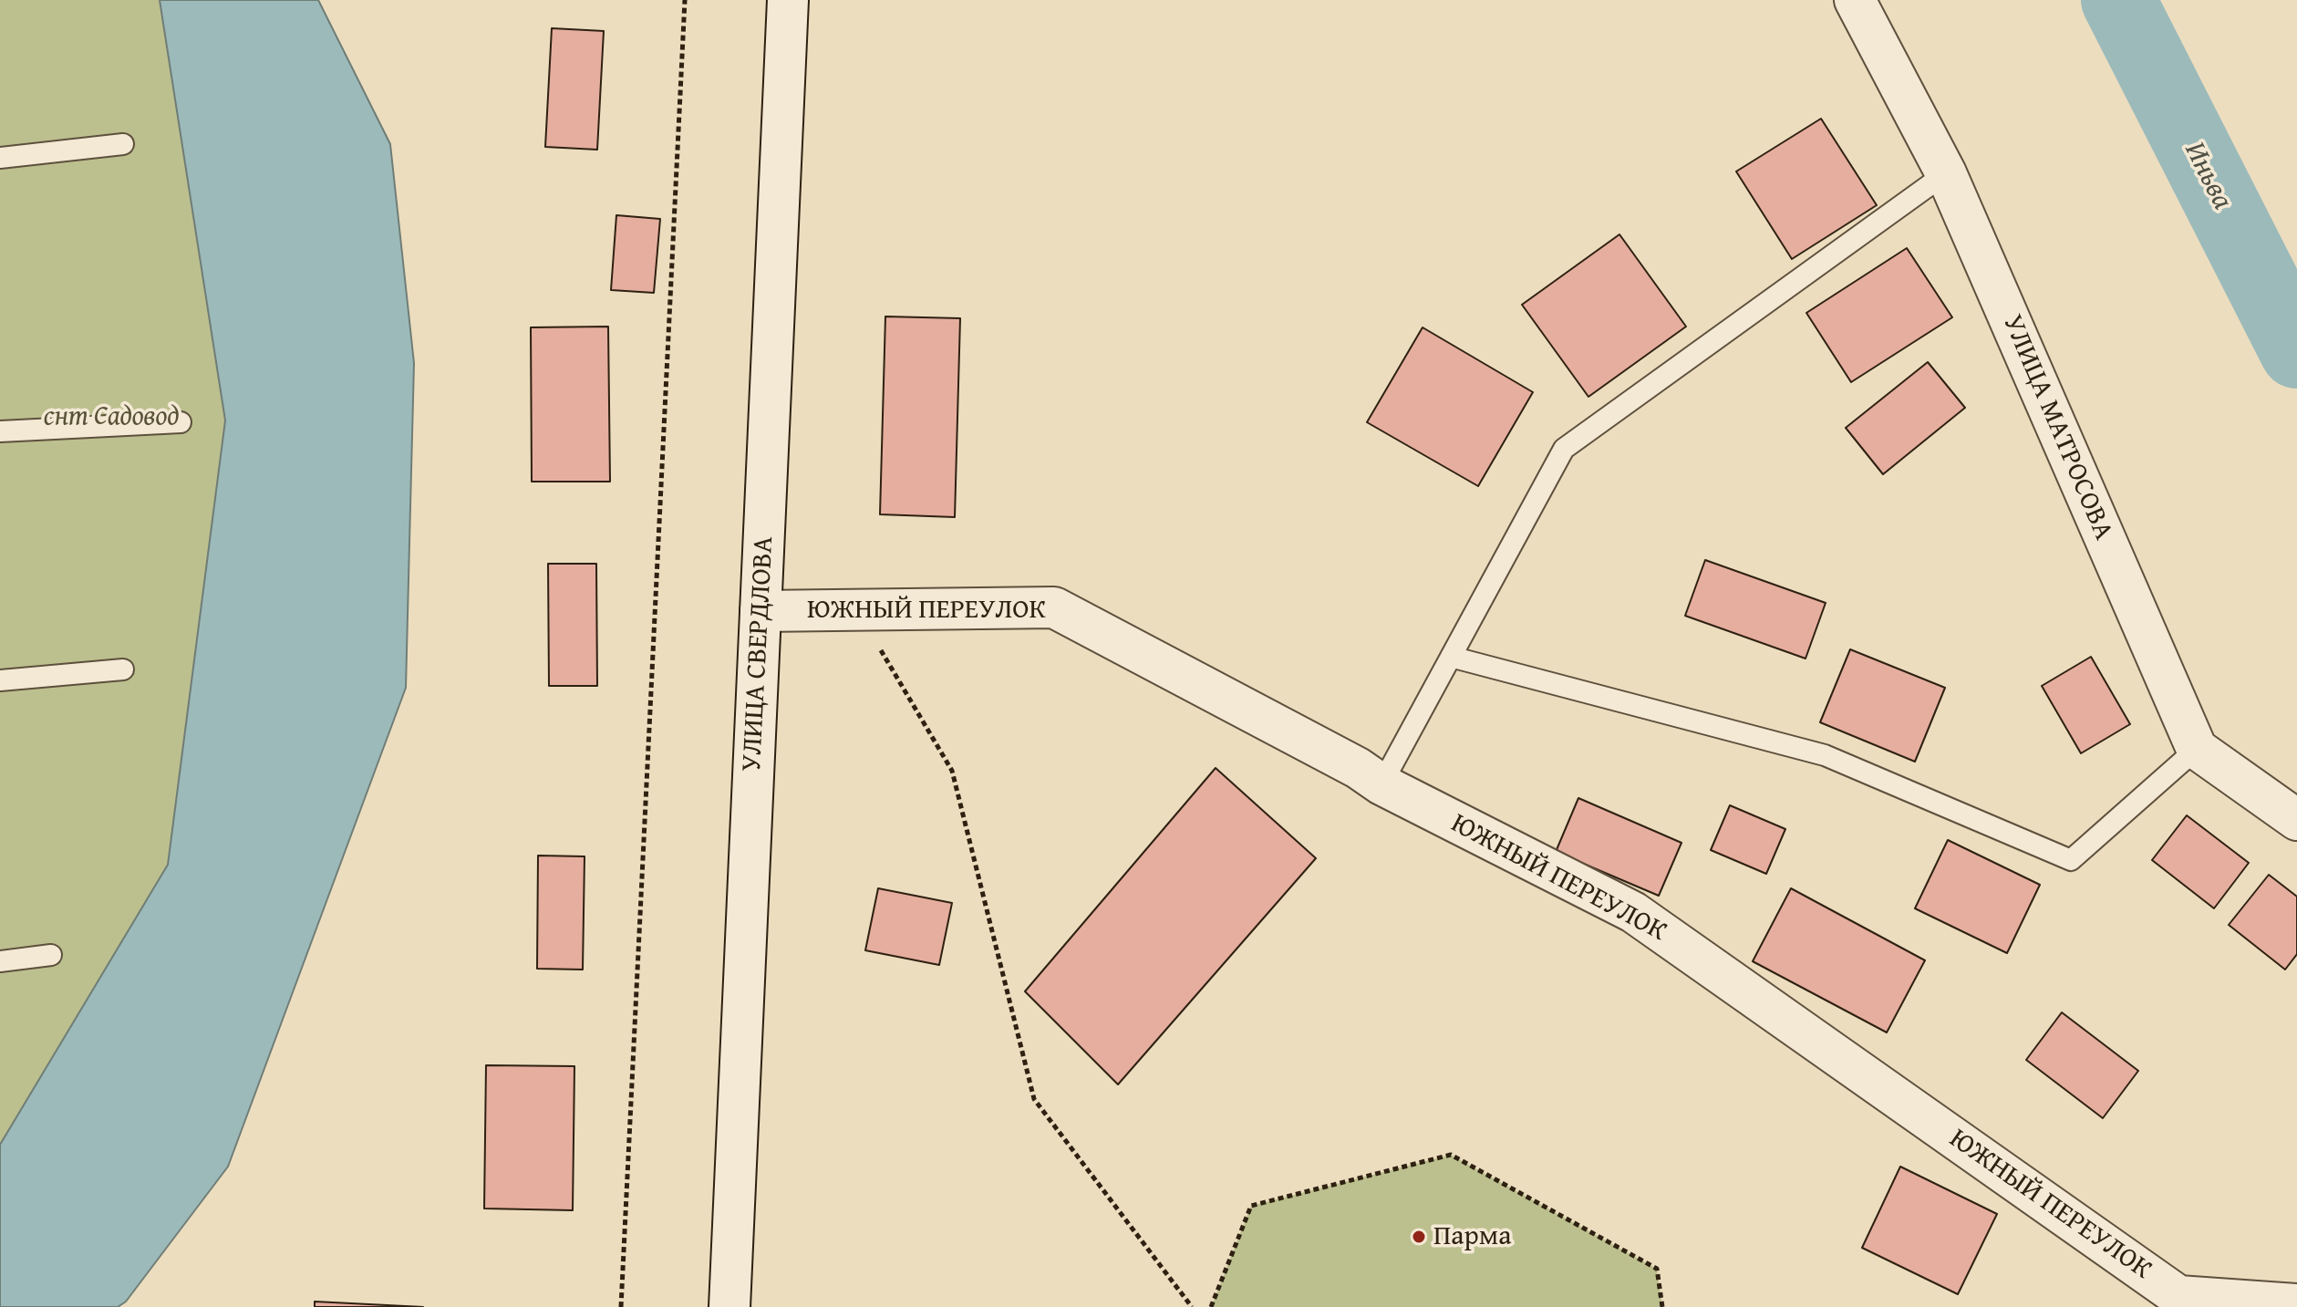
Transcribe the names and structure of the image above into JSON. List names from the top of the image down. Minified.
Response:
{"streets":{"street":["УЛИЦА МАТРОСОВА","ЮЖНЫЙ ПЕРЕУЛОК","УЛИЦА СВЕРДЛОВА"]},"crossings":[["ЮЖНЫЙ ПЕРЕУЛОК","УЛИЦА СВЕРДЛОВА"]],"water":["Иньва"],"parks":["снт Садовод"],"places":["Парма"]}
